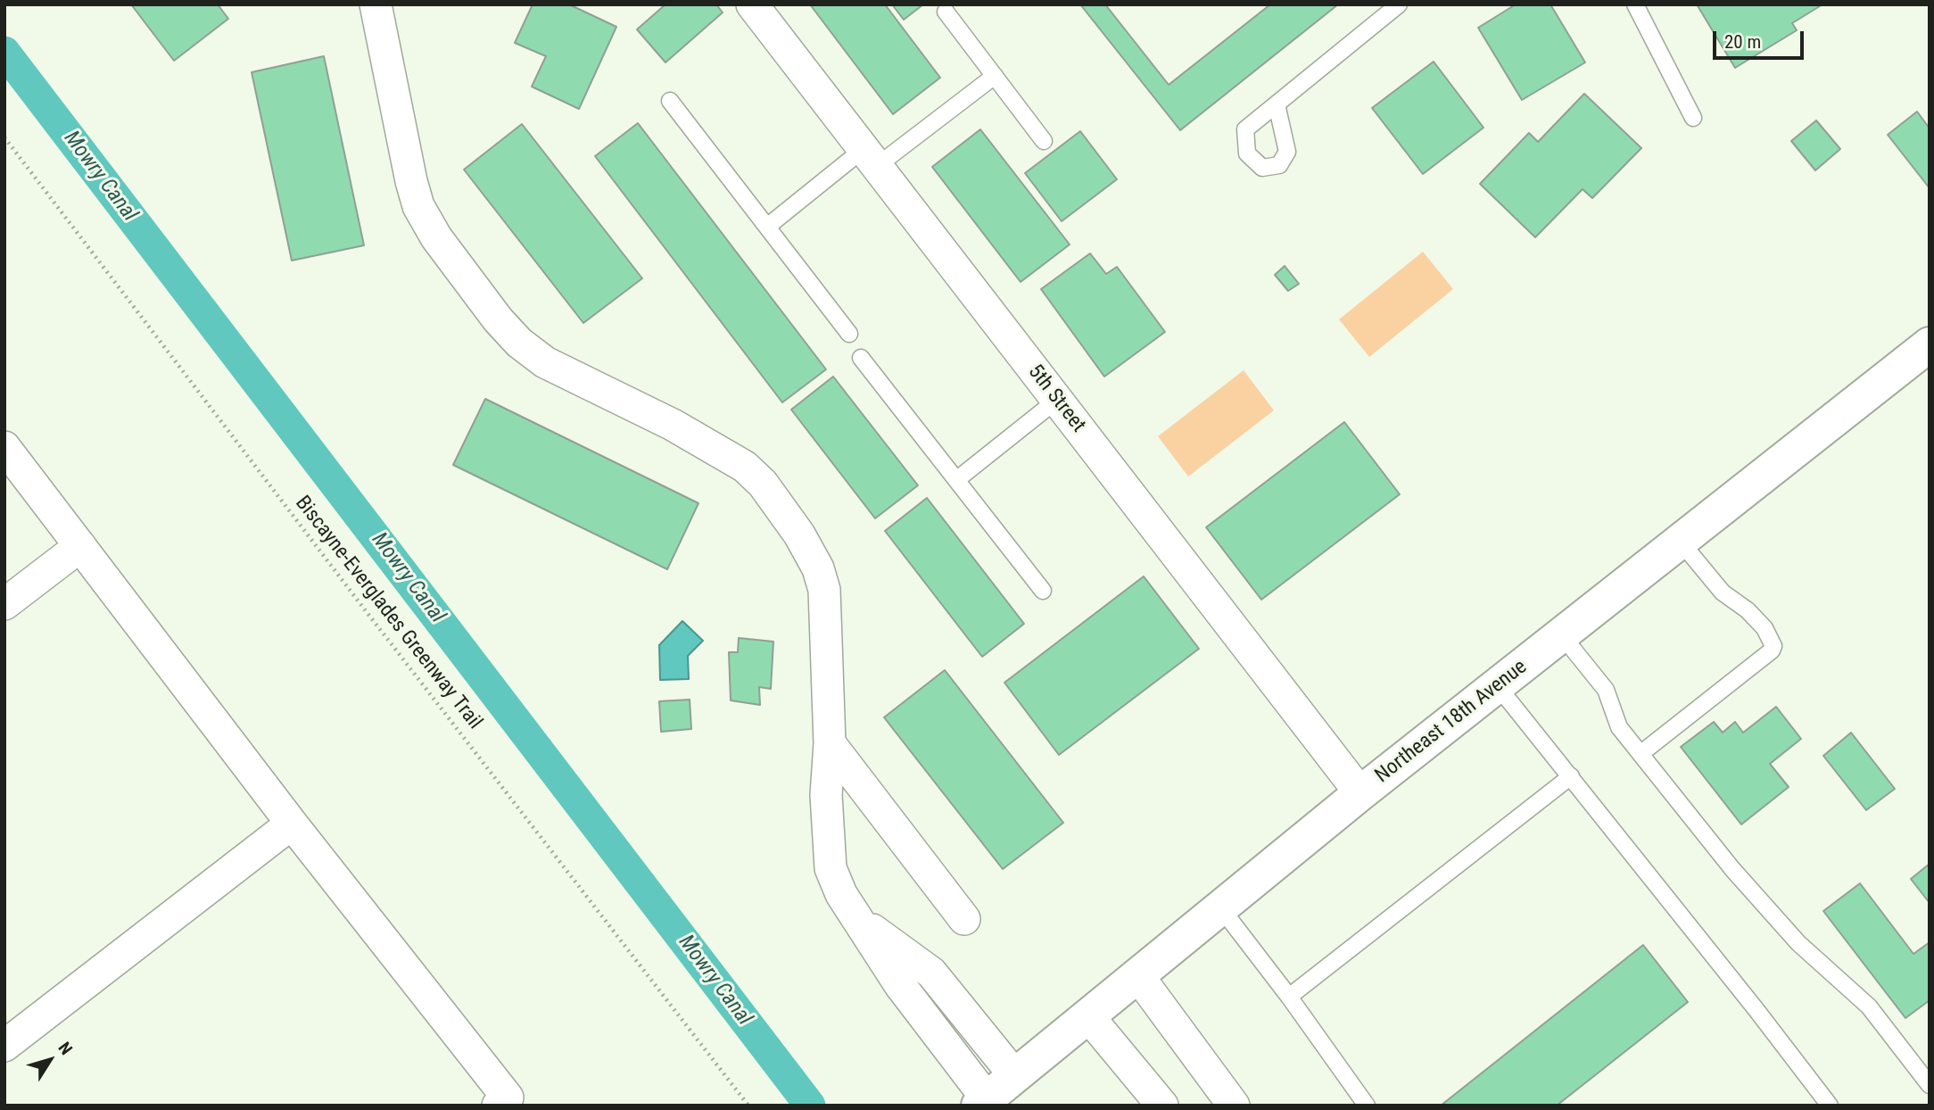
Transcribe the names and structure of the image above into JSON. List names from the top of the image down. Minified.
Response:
{"streets":{"street":["5th Street","Northeast 18th Avenue"],"path":["Biscayne-Everglades Greenway Trail"]},"crossings":[["5th Street","Northeast 18th Avenue"]],"water":["Mowry Canal"],"scale_bar":"20 m","north":"top right"}
